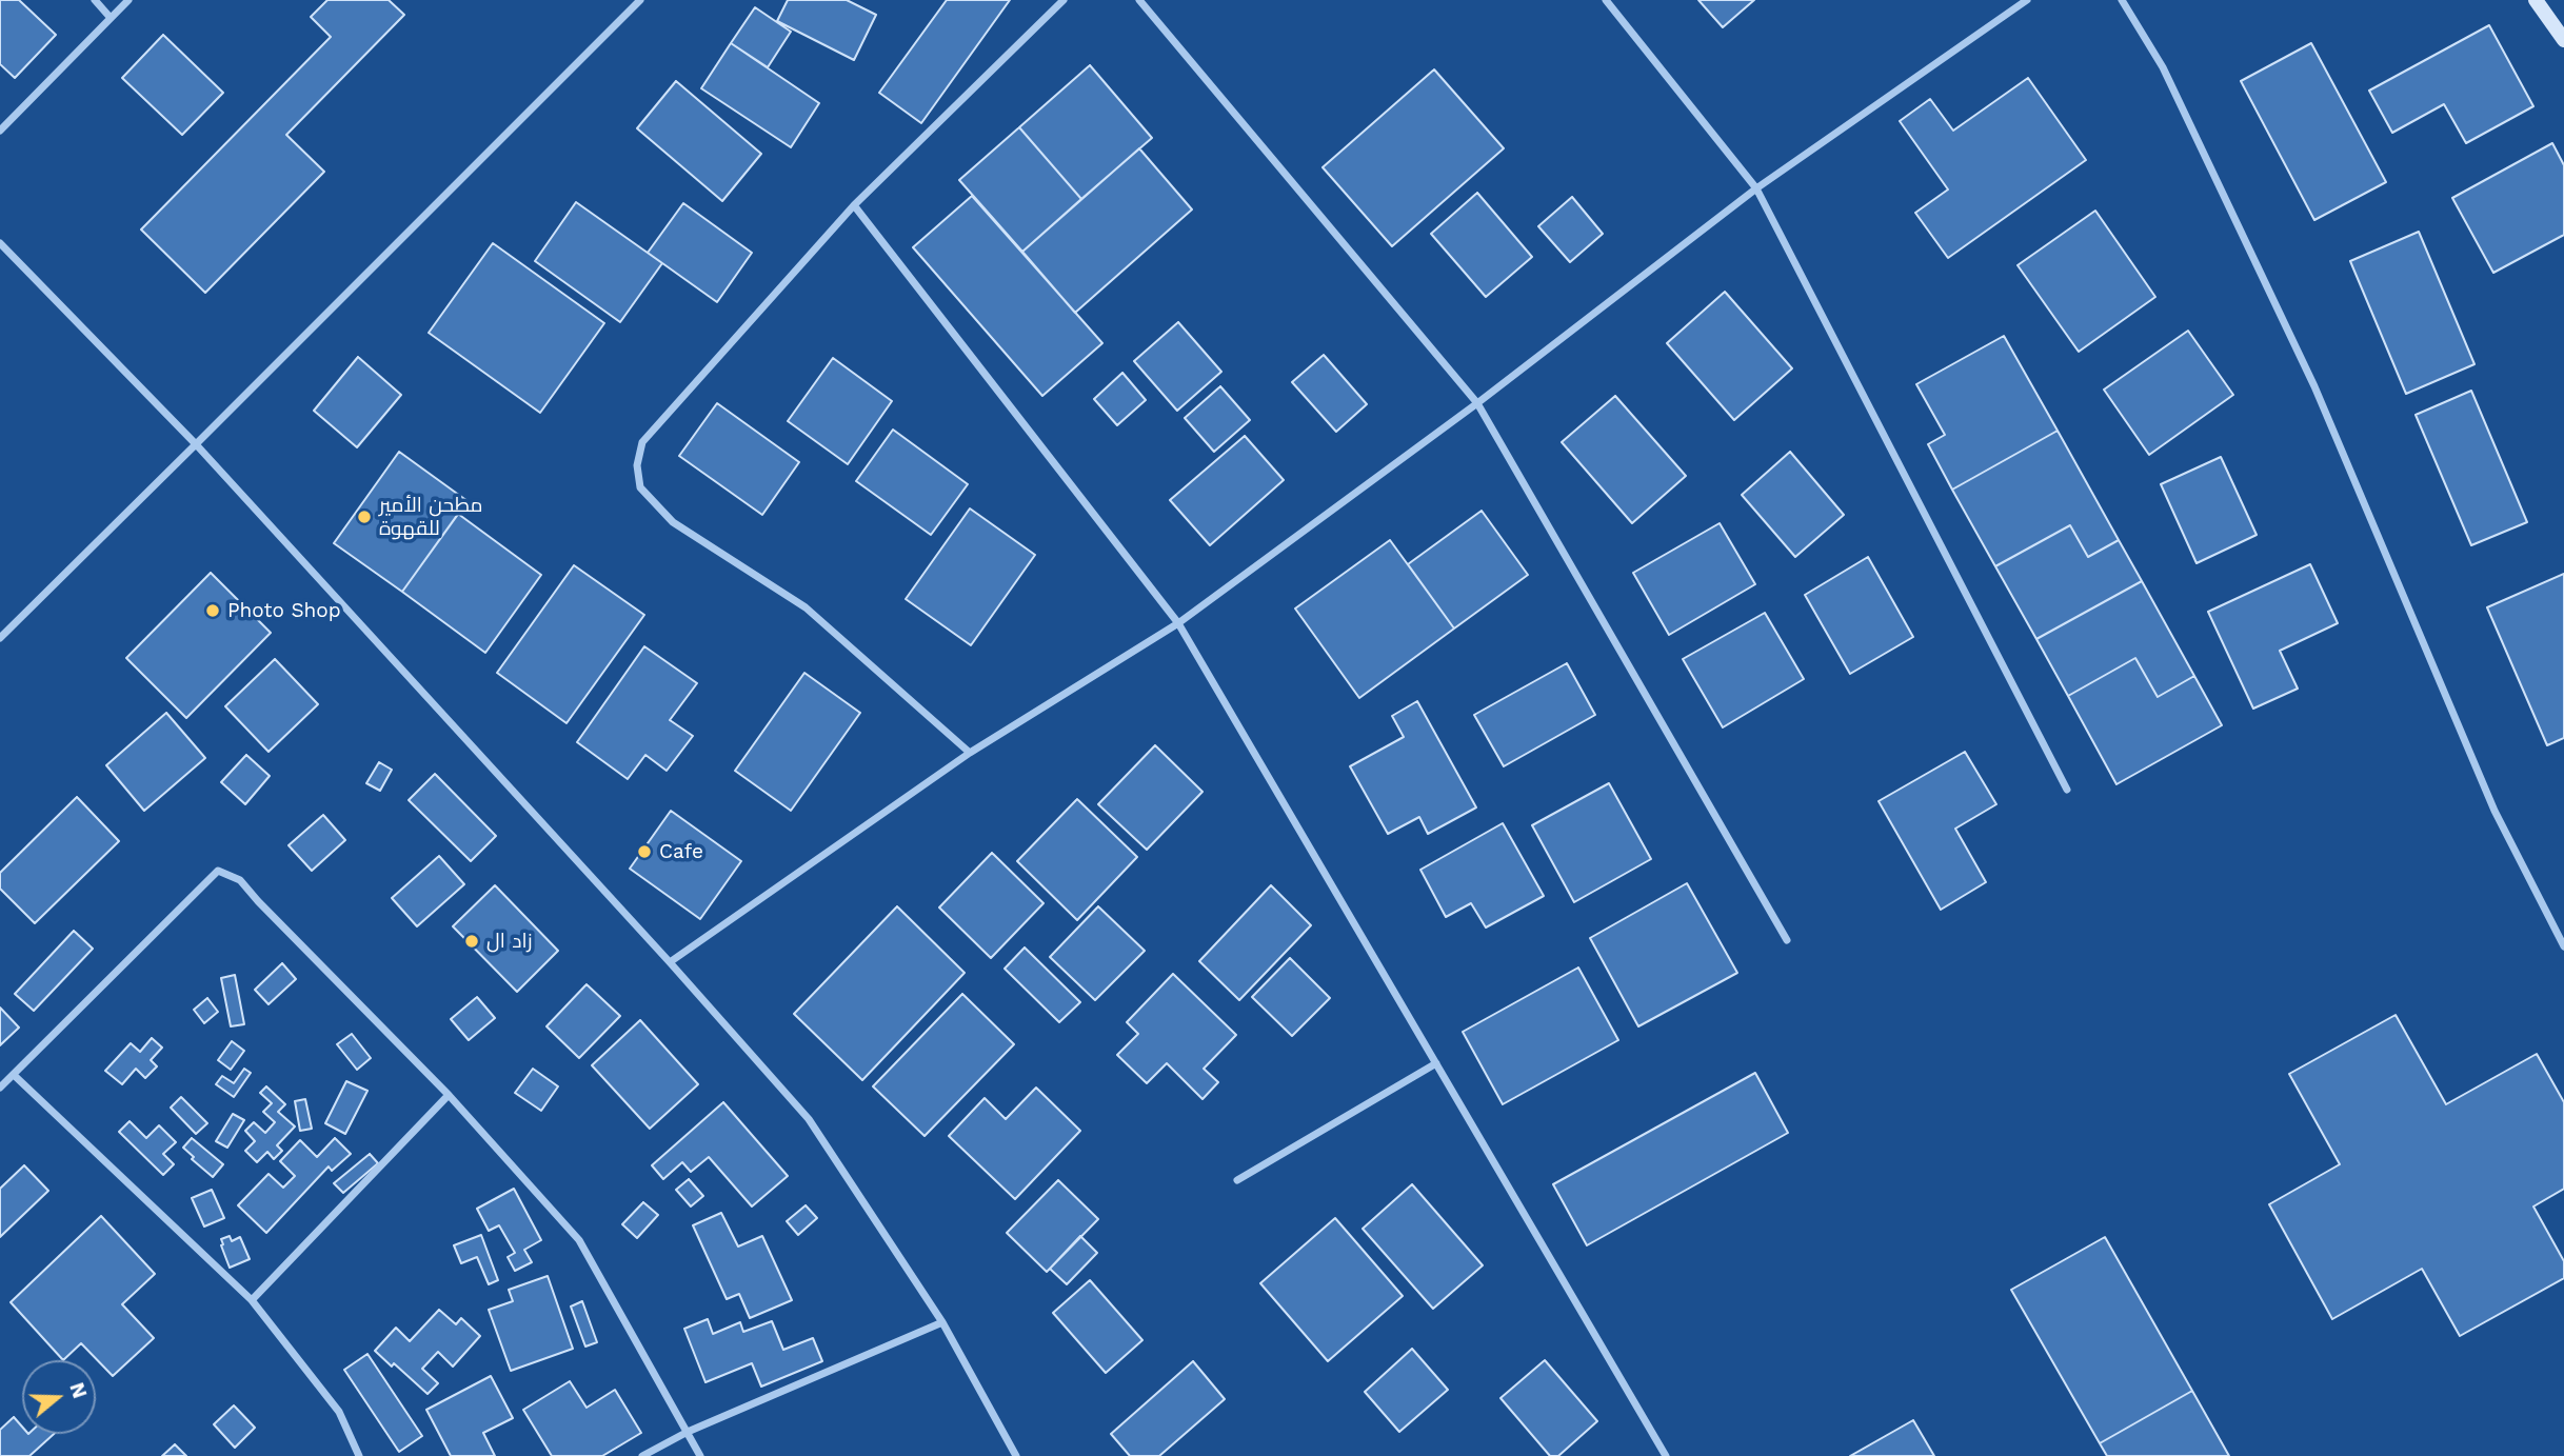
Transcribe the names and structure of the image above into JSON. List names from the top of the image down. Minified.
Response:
{"places":["مطحن الأمير للقهوة","Photo Shop","Cafe","زاد ال"],"north":"right"}
